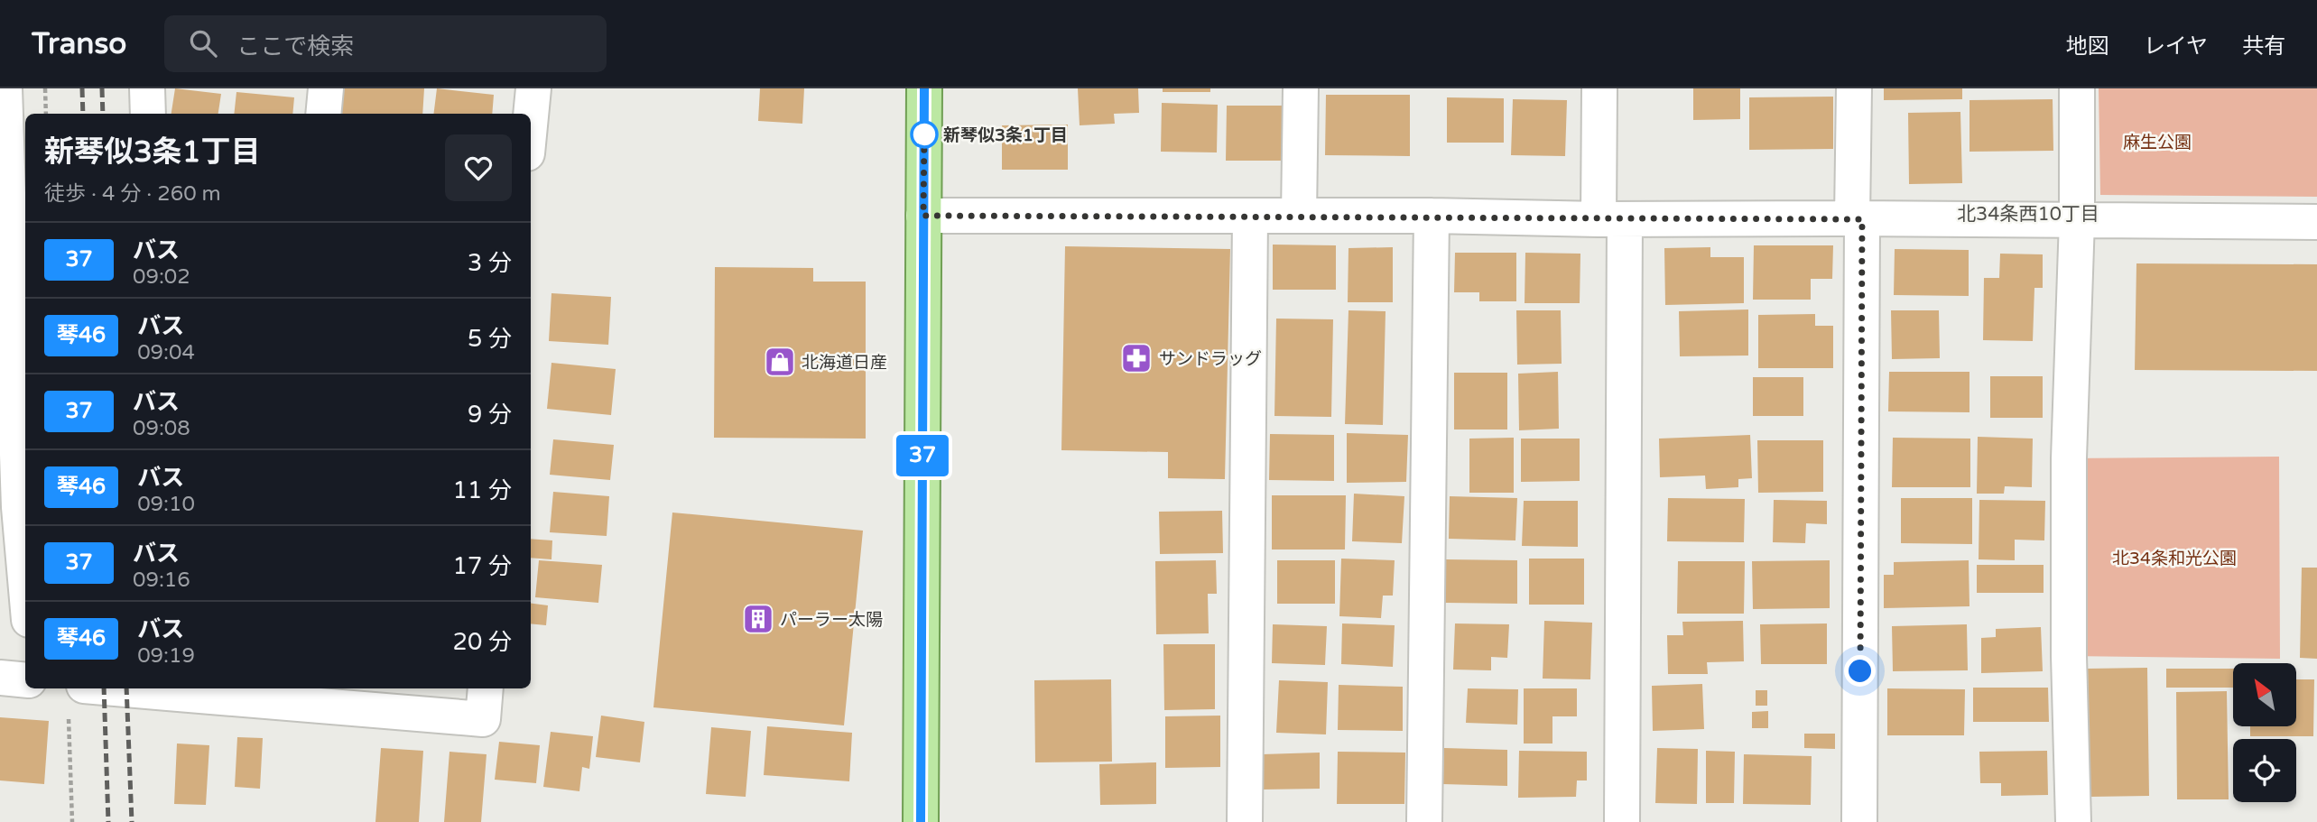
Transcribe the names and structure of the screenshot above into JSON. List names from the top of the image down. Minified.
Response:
{"districts":["北34条西10丁目"],"parks":["麻生公園","北34条和光公園"],"places":{"other":["新琴似3条1丁目"],"pharmacy":["サンドラッグ"],"shop":["北海道日産"],"building":["パーラー太陽"]},"lines":["bus line 37"],"north":"top left","page":{"header":"Transo","search":"ここで検索","nav":["地図","レイヤ","共有"],"on_map":"37","heading":["新琴似3条1丁目","徒歩 · 4 分 · 260 m"],"list":[{"mark":"37","name":"バス","note":"09:02","value":"3 分"},{"mark":"琴46","name":"バス","note":"09:04","value":"5 分"},{"mark":"37","name":"バス","note":"09:08","value":"9 分"},{"mark":"琴46","name":"バス","note":"09:10","value":"11 分"},{"mark":"37","name":"バス","note":"09:16","value":"17 分"},{"mark":"琴46","name":"バス","note":"09:19","value":"20 分"}]}}
